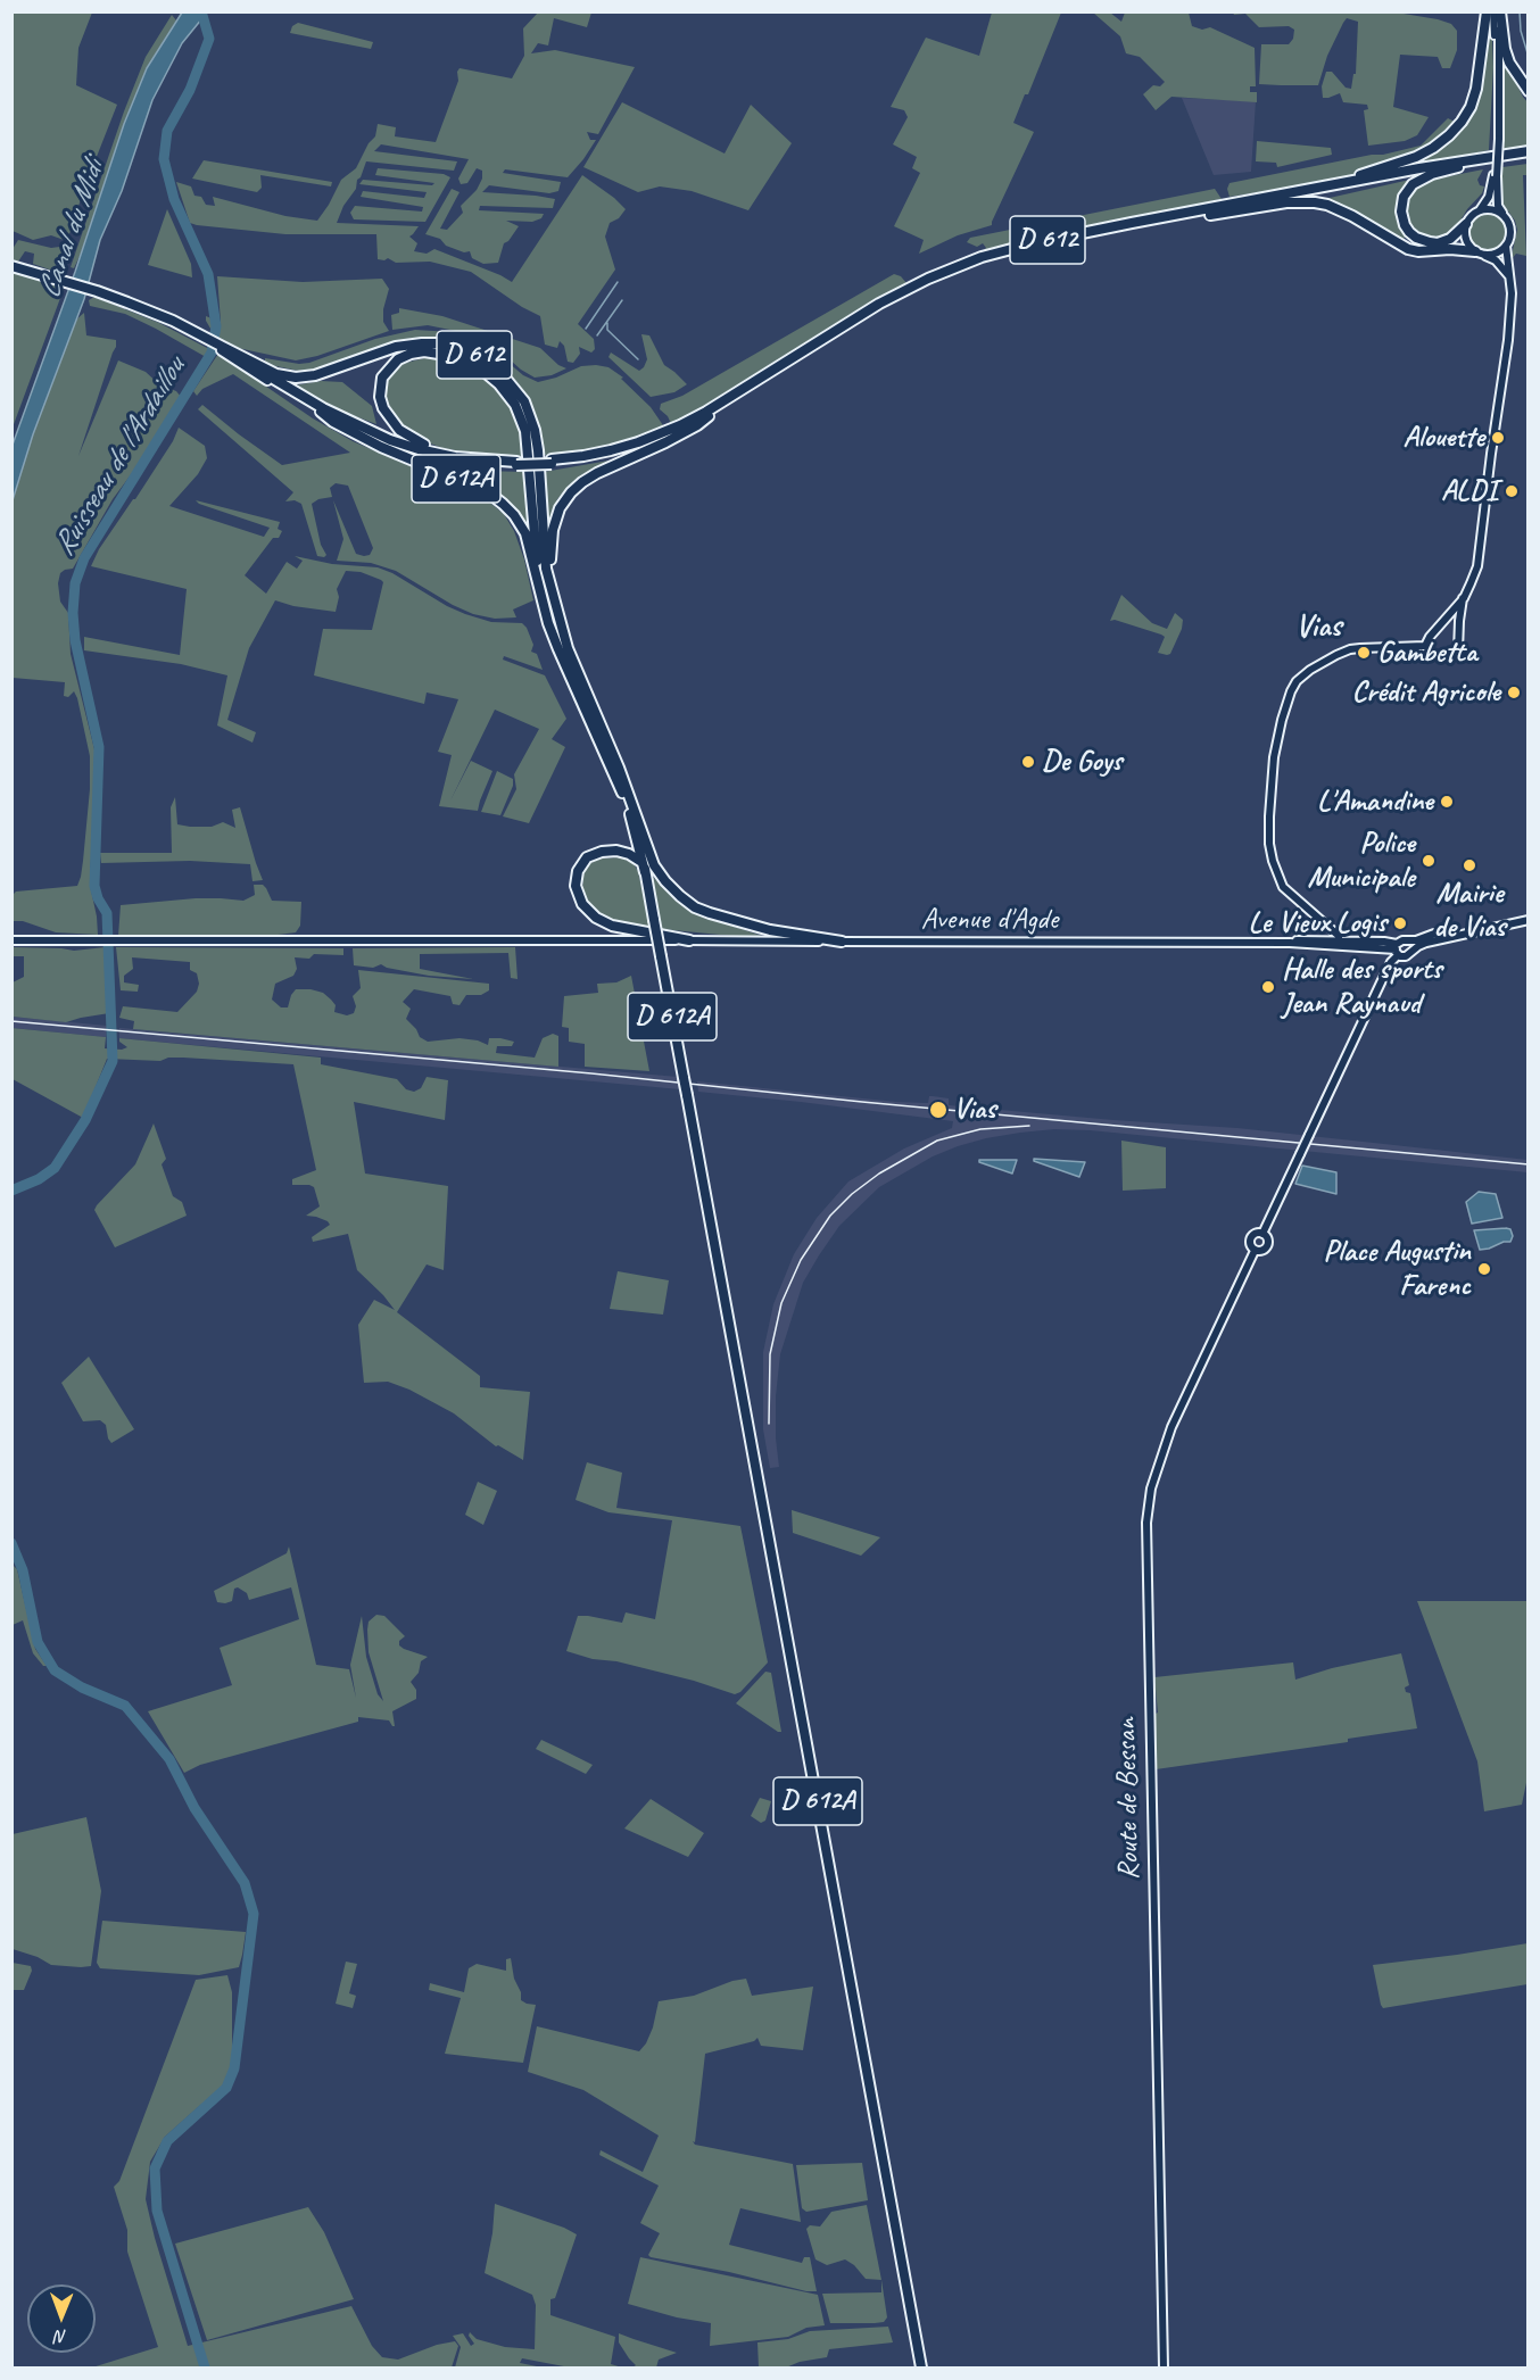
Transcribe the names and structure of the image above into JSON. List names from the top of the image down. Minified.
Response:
{"streets":{"highway":["D 612","D 612A"],"street":["Avenue d'Agde","Route de Bessan"]},"crossings":[["D 612","D 612A"],["Avenue d'Agde","Route de Bessan"]],"districts":["Vias"],"water":["Canal du Midi","Ruisseau de l'Ardaillou"],"places":["Alouette","ALDI","Gambetta","Crédit Agricole","De Goys","L'Amandine","Police Municipale","Mairie de Vias","Le Vieux Logis","Halle des sports Jean Raynaud","Vias","Place Augustin Farenc"],"north":"bottom"}
